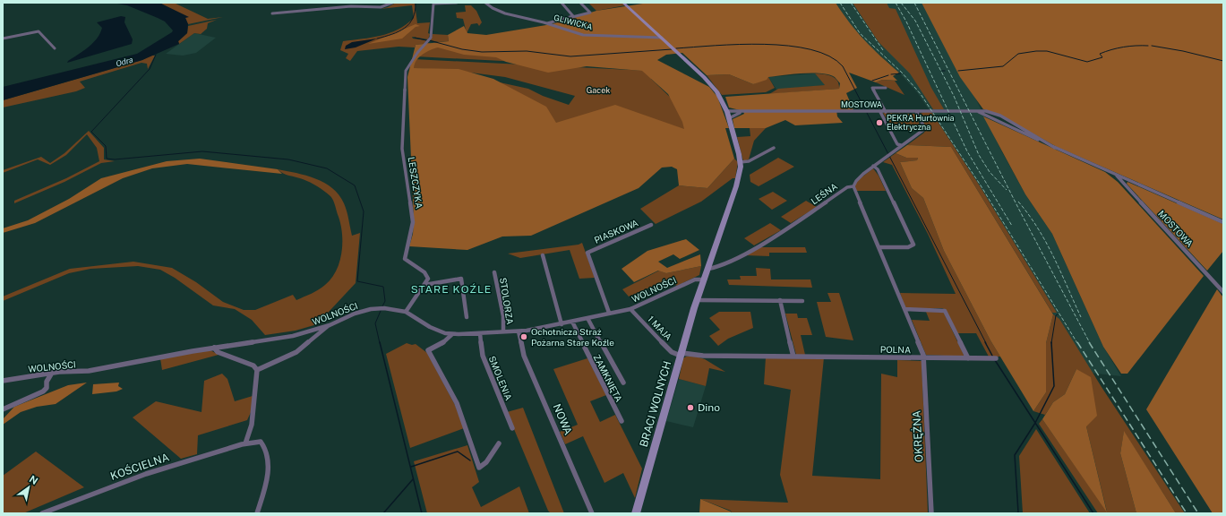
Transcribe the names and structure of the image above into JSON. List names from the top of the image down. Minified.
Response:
{"streets":{"main road":["BRACI WOLNYCH"],"street":["GLIWICKA","MOSTOWA","LESZCZYKA","LEŚNA","PIASKOWA","WOLNOŚCI","STOLORZA","1 MAJA","POLNA","SMOLENIA","ZAMKNIĘTA","NOWA","OKRĘŻNA","KOŚCIELNA"]},"crossings":[["MOSTOWA","LEŚNA"],["LEŚNA","POLNA"],["LEŚNA","BRACI WOLNYCH"],["PIASKOWA","WOLNOŚCI"],["WOLNOŚCI","STOLORZA"],["WOLNOŚCI","1 MAJA"],["WOLNOŚCI","SMOLENIA"],["WOLNOŚCI","ZAMKNIĘTA"],["WOLNOŚCI","BRACI WOLNYCH"],["WOLNOŚCI","NOWA"],["1 MAJA","POLNA"],["1 MAJA","BRACI WOLNYCH"],["POLNA","BRACI WOLNYCH"],["POLNA","OKRĘŻNA"]],"districts":["STARE KOŹLE"],"water":["Odra"],"parks":["Gacek"],"places":["PEKRA Hurtownia Elektryczna","Ochotnicza Straż Pożarna Stare Koźle","Dino"],"north":"top right"}
